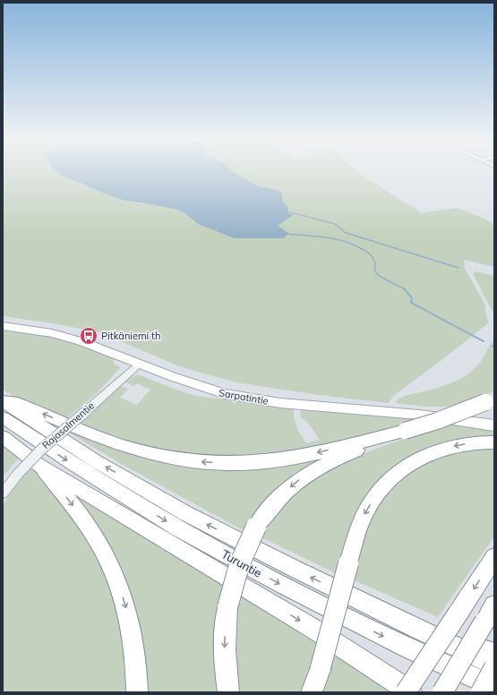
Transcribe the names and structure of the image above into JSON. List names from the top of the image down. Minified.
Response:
{"streets":{"highway":["Turuntie"],"main road":["Sarpatintie"],"street":["Rajasalmentie"]},"crossings":[["Sarpatintie","Rajasalmentie"]],"places":{"bus stop":["Pitkäniemi th"]}}
